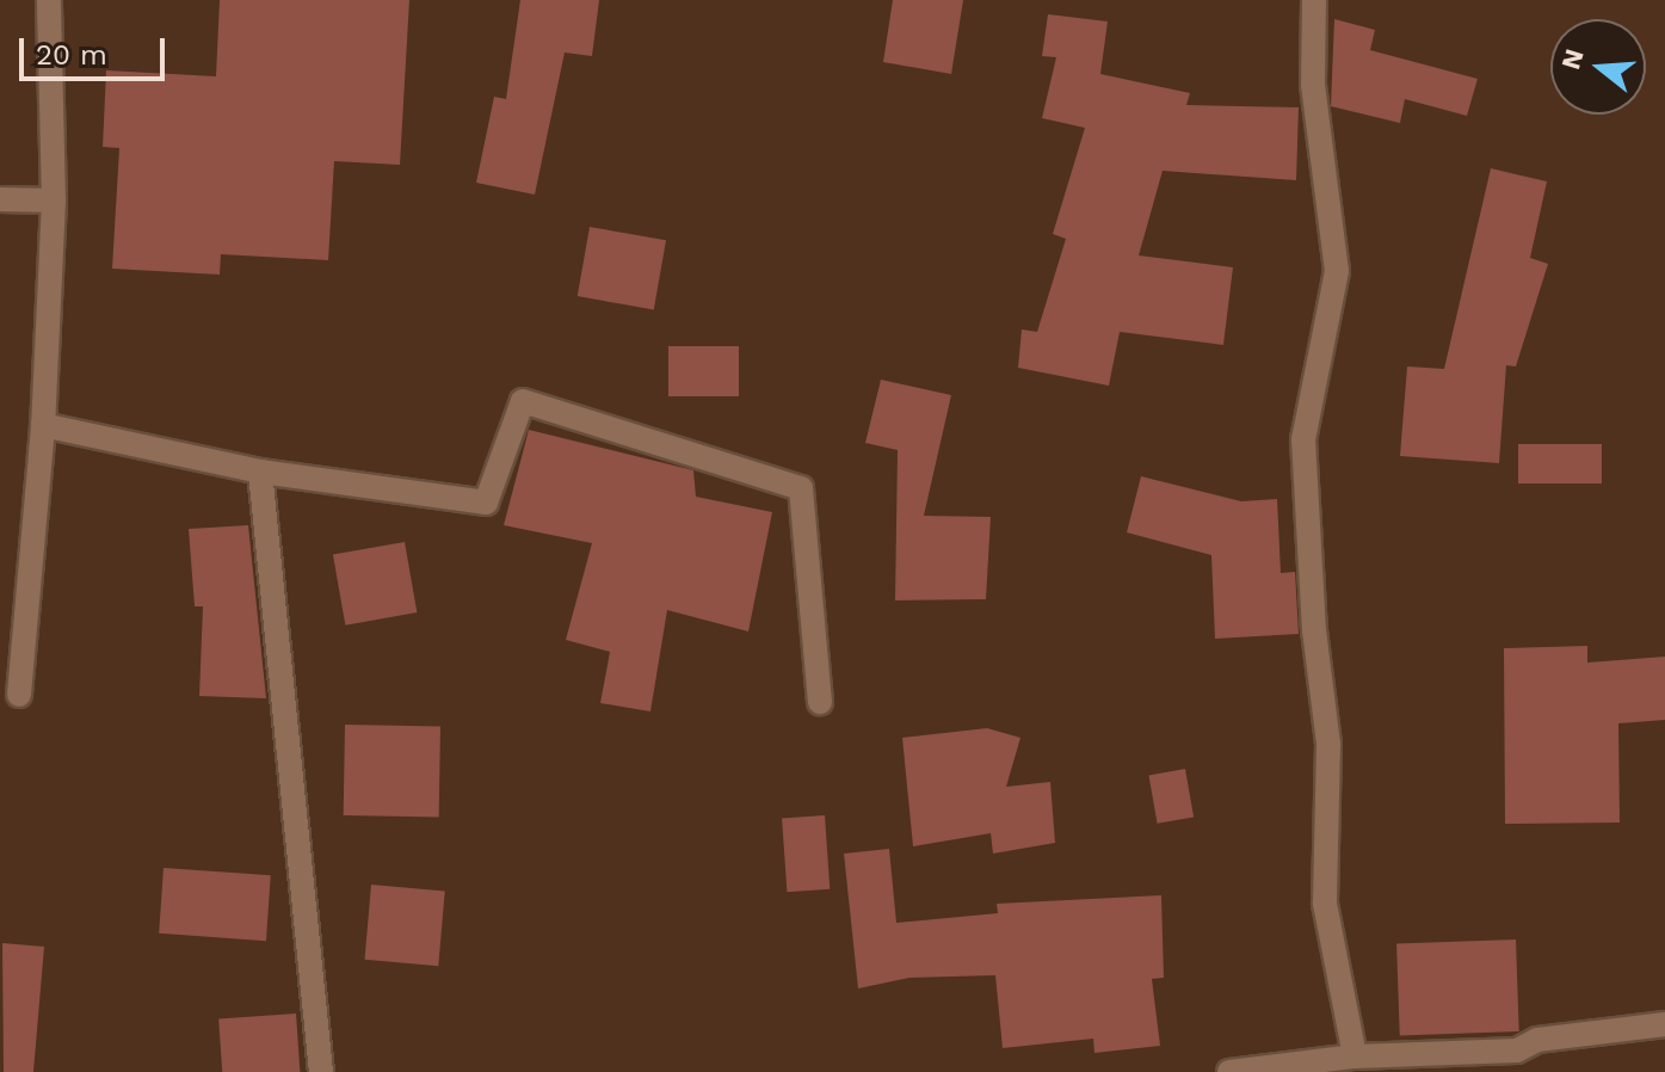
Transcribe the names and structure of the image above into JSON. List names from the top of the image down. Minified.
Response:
{"scale_bar":"20 m","north":"left"}
